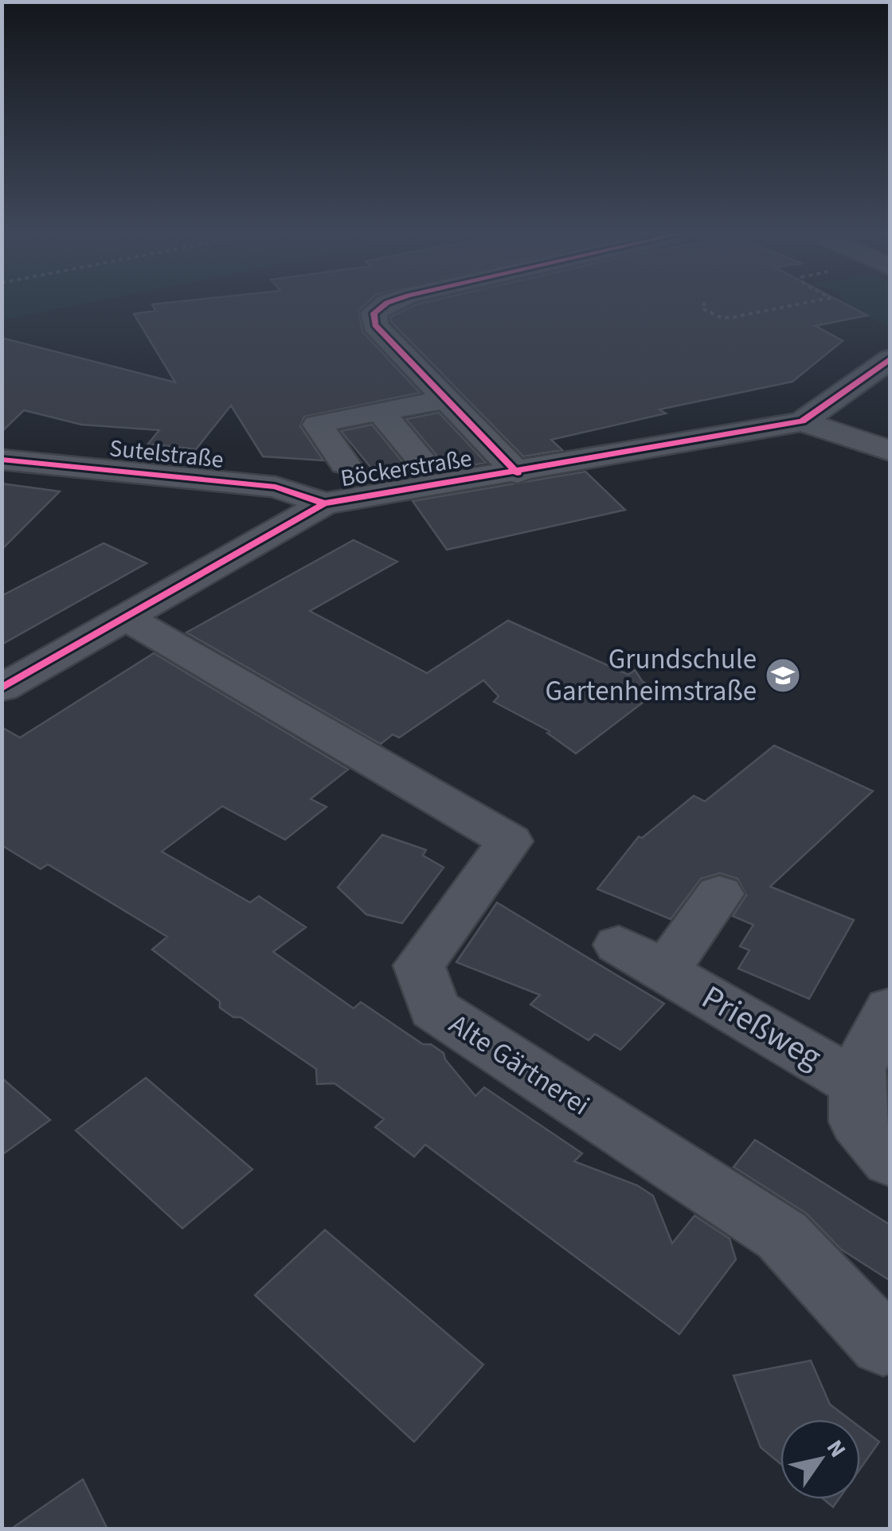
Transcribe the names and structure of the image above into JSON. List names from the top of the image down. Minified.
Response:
{"streets":{"street":["Sutelstraße","Böckerstraße","Prießweg","Alte Gärtnerei"]},"crossings":[["Sutelstraße","Böckerstraße"],["Böckerstraße","Alte Gärtnerei"]],"places":{"school or university":["Grundschule Gartenheimstraße"]},"north":"top right"}
